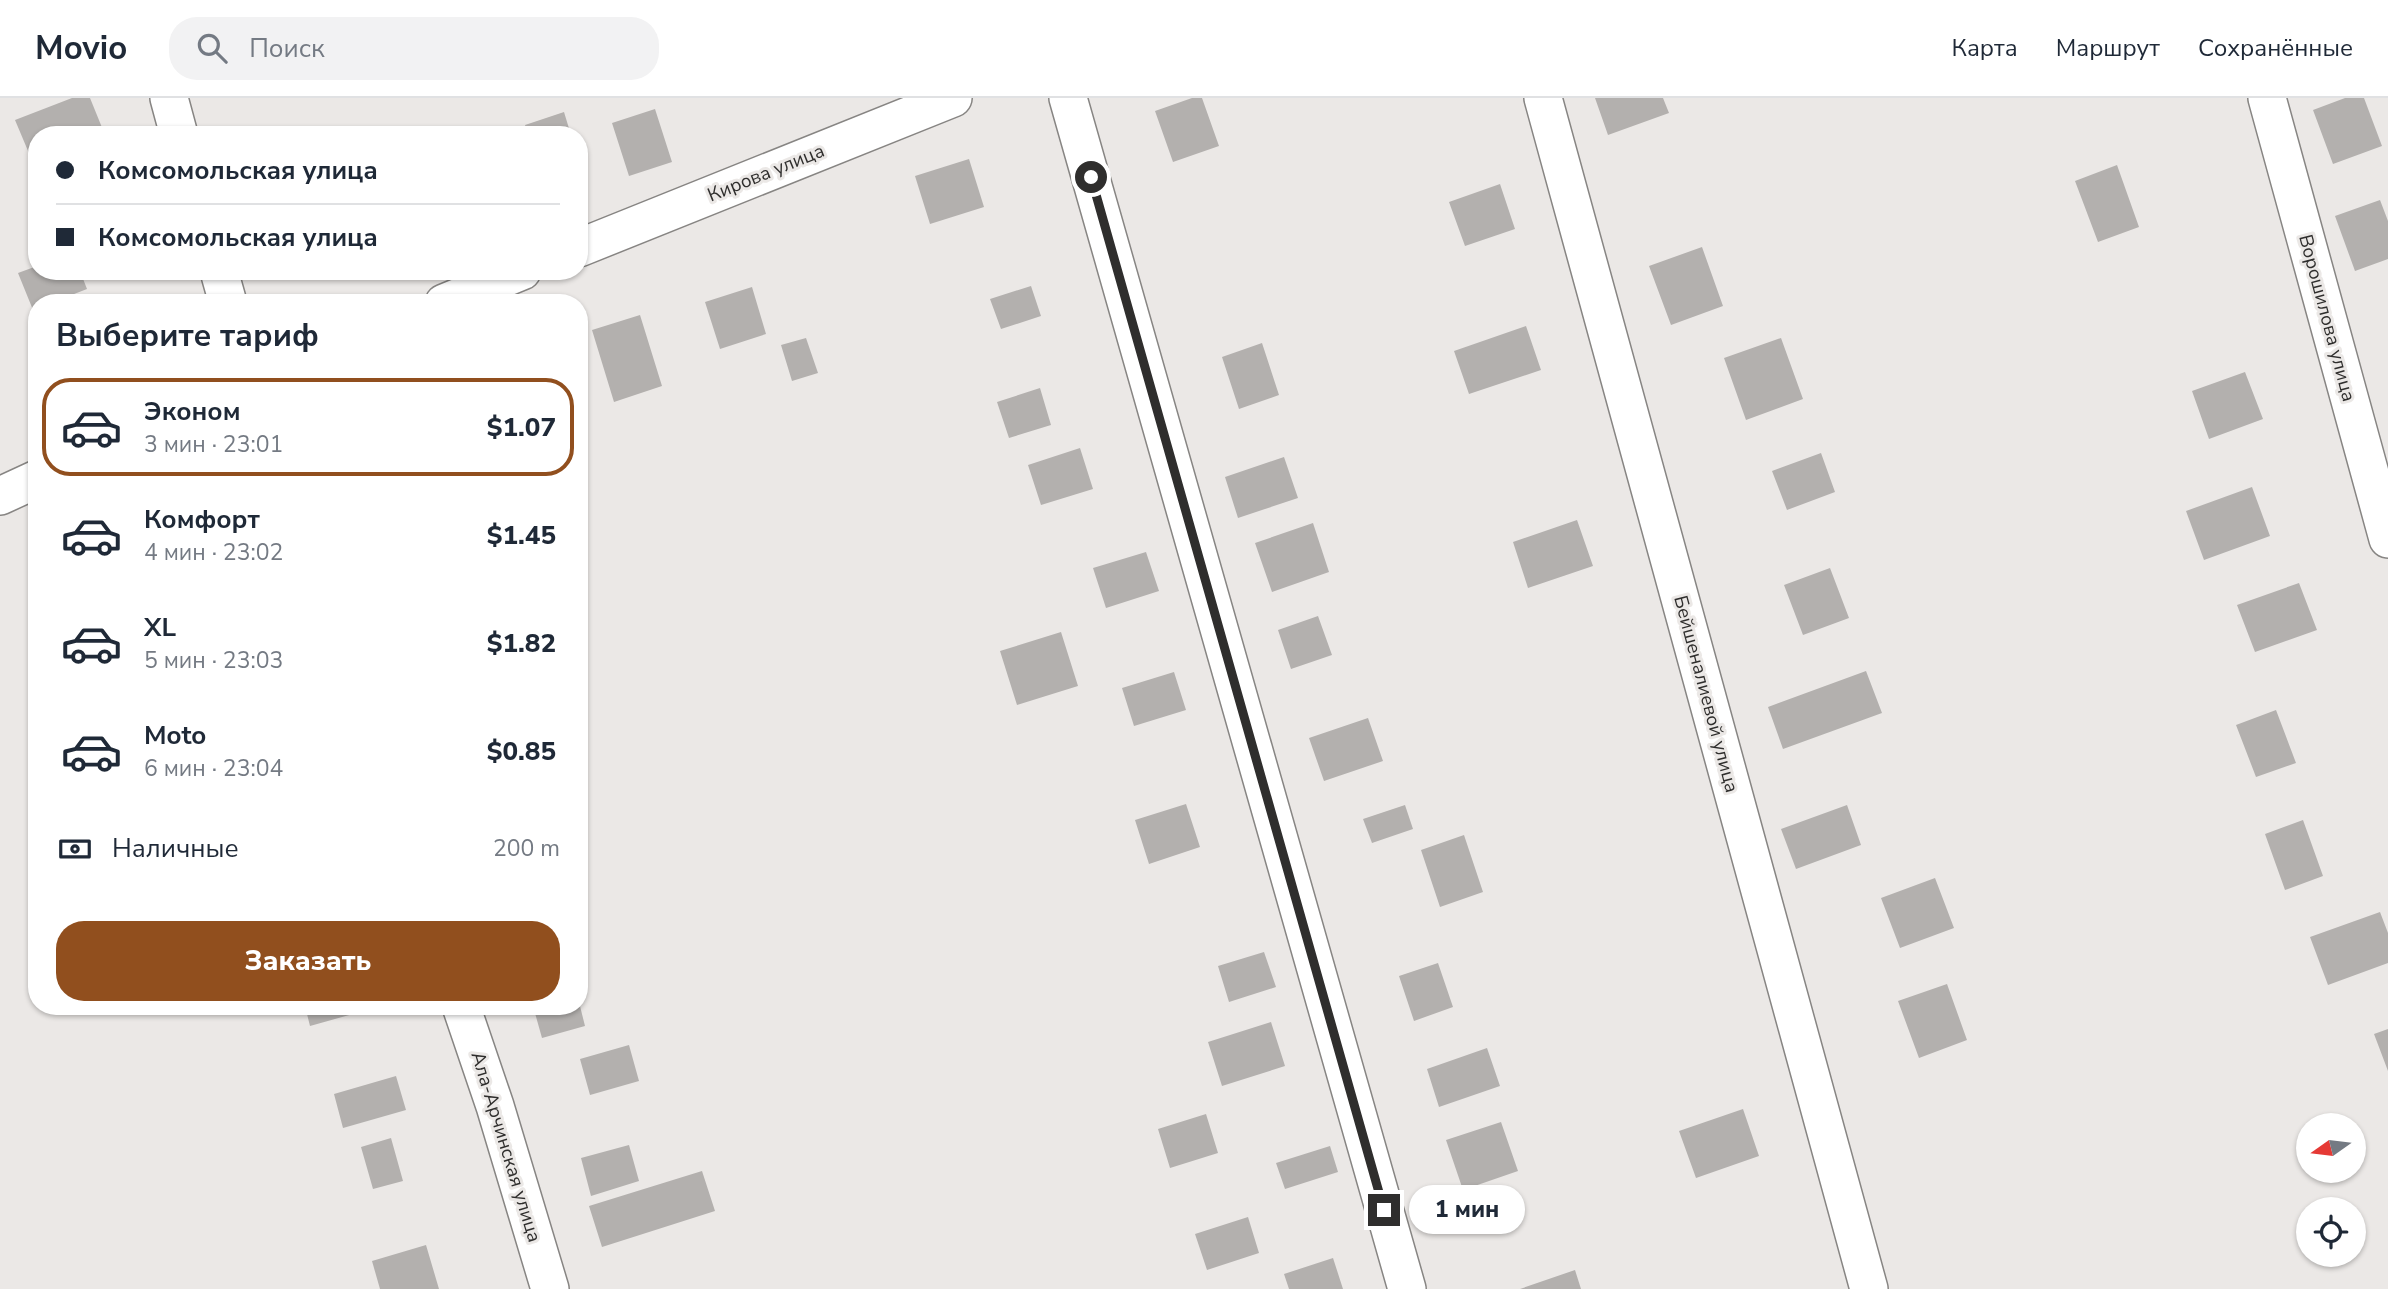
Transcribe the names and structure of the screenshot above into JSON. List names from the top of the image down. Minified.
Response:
{"streets":{"street":["Кирова улица","Ворошилова улица","Бейшеналиевой улица","Ала-Арчинская улица"]},"north":"left","page":{"header":"Movio","search":"Поиск","nav":["Карта","Маршрут","Сохранённые"],"banner":["Комсомольская улица","Комсомольская улица"],"heading":"Выберите тариф","list":[{"name":"Эконом","note":"3 мин · 23:01","value":"$1.07"},{"name":"Комфорт","note":"4 мин · 23:02","value":"$1.45"},{"name":"XL","note":"5 мин · 23:03","value":"$1.82"},{"name":"Moto","note":"6 мин · 23:04","value":"$0.85"}],"pay":["Наличные","200 m"],"buttons":"Заказать","bubble":"1 мин"}}
